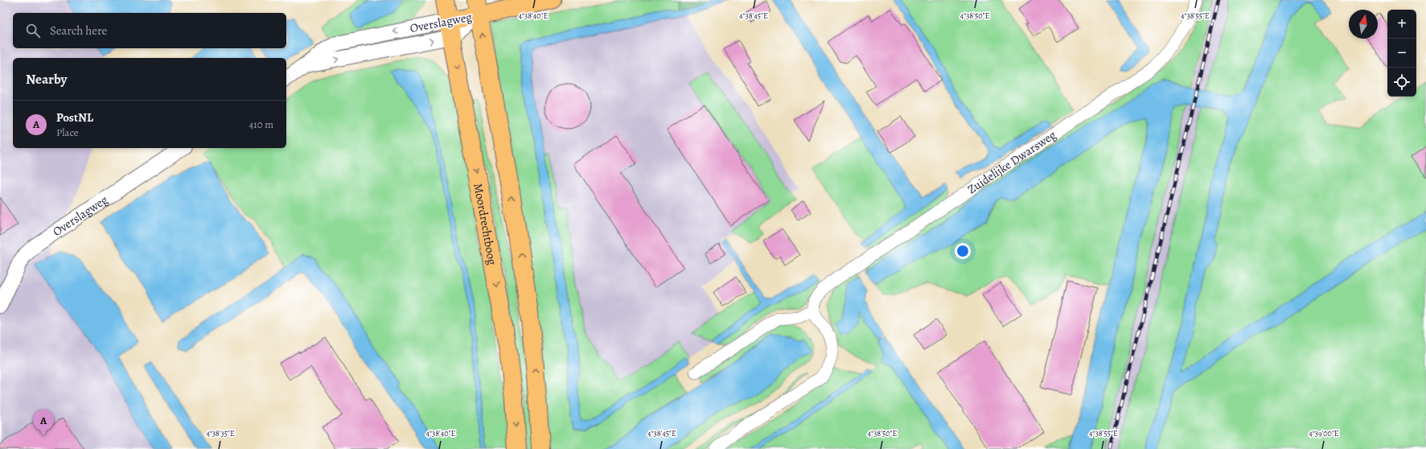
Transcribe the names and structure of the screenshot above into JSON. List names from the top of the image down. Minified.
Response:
{"streets":{"main road":["Overslagweg","Moordrechtboog"],"street":["Zuidelijke Dwarsweg"]},"crossings":[["Overslagweg","Moordrechtboog"]],"north":"top","page":{"map_buttons":["+","−"],"search":"Search here","heading":"Nearby","list":[{"mark":"A","name":"PostNL","note":"Place","value":"410 m"}],"pins":"A"},"coordinates":["4°38'40\"E","4°38'45\"E","4°38'50\"E","4°38'55\"E","4°38'35\"E","4°39'00\"E"]}
